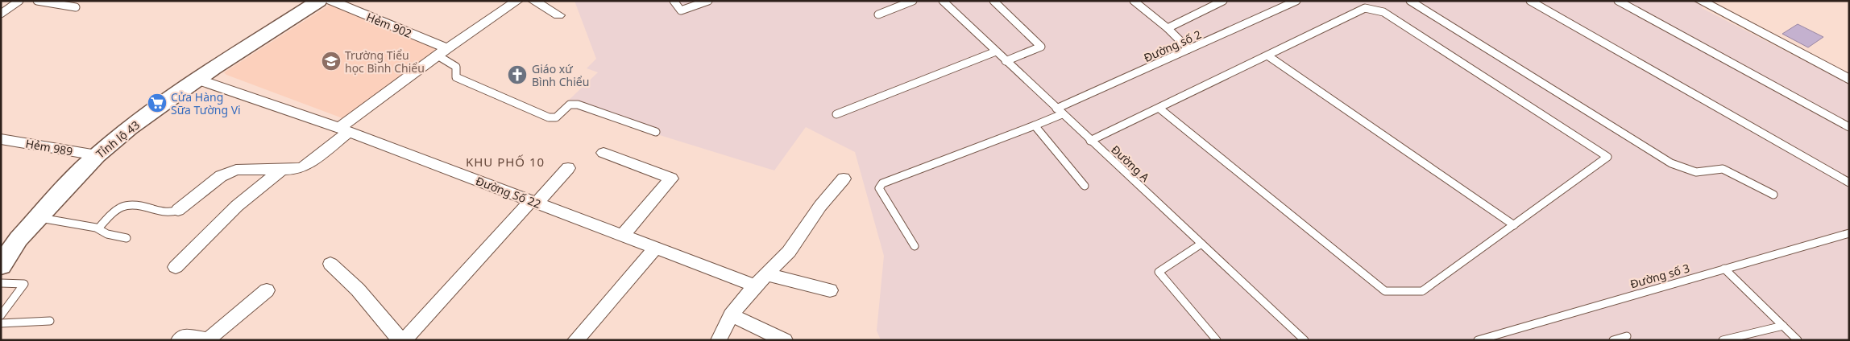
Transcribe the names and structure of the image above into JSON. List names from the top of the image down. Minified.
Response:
{"streets":{"main road":["Tỉnh lộ 43"],"street":["Hẻm 902","Hẻm 989","Đường Số 22"],"lane":["Đường số 2","Đường A","Đường số 3"]},"crossings":[["Đường số 2","Đường A"],["Tỉnh lộ 43","Hẻm 989"],["Tỉnh lộ 43","Đường Số 22"]],"districts":["KHU PHỐ 10"],"places":{"school or university":["Trường Tiểu học Bình Chiểu"],"church":["Giáo xứ Bình Chiểu"],"supermarket":["Cửa Hàng Sữa Tường Vi"]}}
